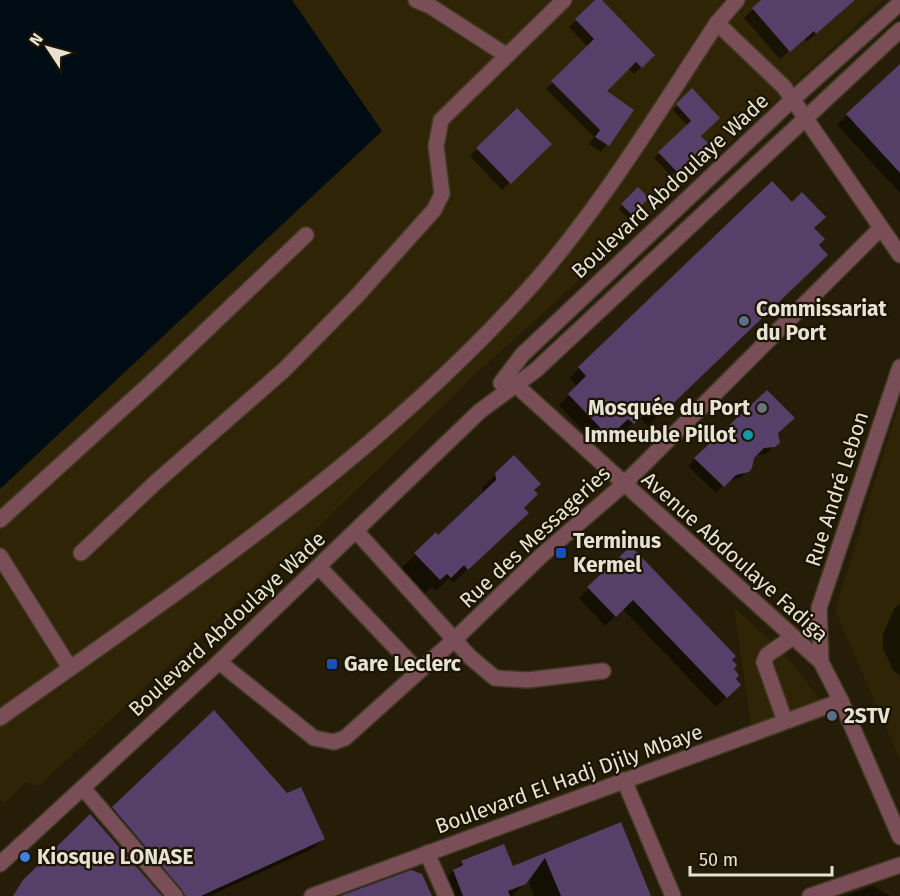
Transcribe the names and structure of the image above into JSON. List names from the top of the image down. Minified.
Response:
{"streets":{"street":["Boulevard Abdoulaye Wade","Rue André Lebon","Rue des Messageries","Avenue Abdoulaye Fadiga","Boulevard El Hadj Djily Mbaye"]},"crossings":[["Boulevard Abdoulaye Wade","Rue des Messageries"],["Boulevard Abdoulaye Wade","Avenue Abdoulaye Fadiga"],["Rue André Lebon","Avenue Abdoulaye Fadiga"],["Rue des Messageries","Avenue Abdoulaye Fadiga"],["Avenue Abdoulaye Fadiga","Boulevard El Hadj Djily Mbaye"]],"places":{"other":["Commissariat du Port","Mosquée du Port","Immeuble Pillot","2STV","Kiosque LONASE"],"transit":["Terminus Kermel","Gare Leclerc"]},"scale_bar":"50 m","north":"top left"}
